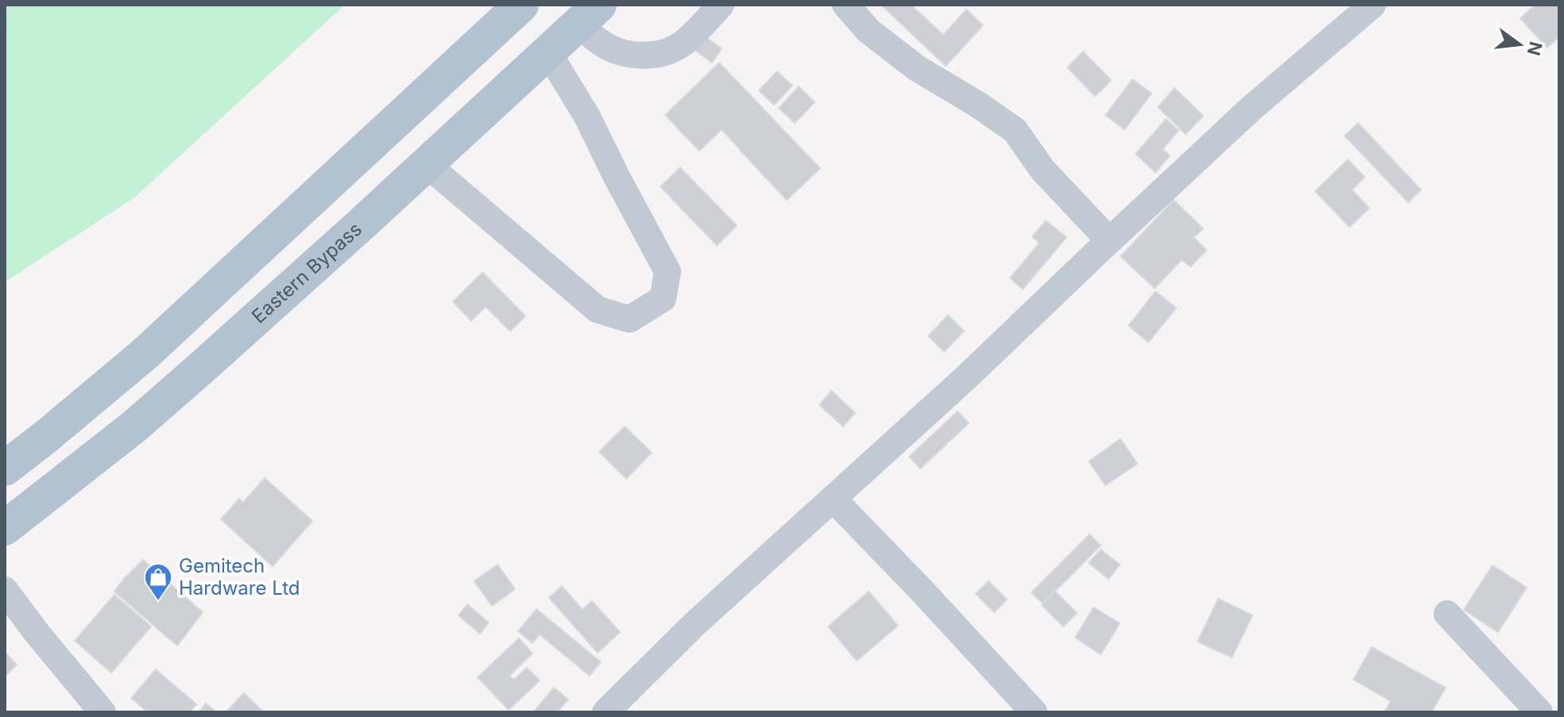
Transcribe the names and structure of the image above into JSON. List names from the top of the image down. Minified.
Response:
{"streets":{"main road":["Eastern Bypass"]},"places":{"shop":["Gemitech Hardware Ltd"]},"north":"right"}
